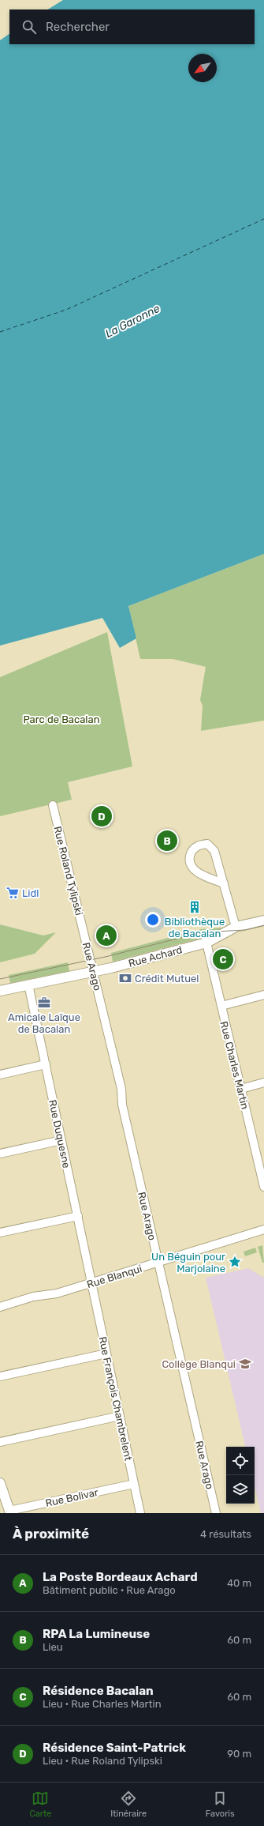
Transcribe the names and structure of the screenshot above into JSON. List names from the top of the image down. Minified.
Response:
{"streets":{"street":["Rue Roland Tylipski","Rue Achard","Rue Arago","Rue Charles Martin","Rue Duquesne","Rue Blanqui","Rue François Chambrelent","Rue Bolivar"]},"crossings":[["Rue Roland Tylipski","Rue Arago"],["Rue Achard","Rue Arago"],["Rue Achard","Rue Charles Martin"],["Rue Achard","Rue Duquesne"],["Rue Arago","Rue Blanqui"],["Rue Duquesne","Rue Blanqui"],["Rue Duquesne","Rue François Chambrelent"],["Rue Blanqui","Rue François Chambrelent"],["Rue François Chambrelent","Rue Bolivar"]],"water":["La Garonne"],"parks":["Parc de Bacalan"],"places":{"supermarket":["Lidl"],"building":["Bibliothèque de Bacalan"],"bank":["Crédit Mutuel"],"office":["Amicale Laïque de Bacalan"],"place":["Un Béguin pour Marjolaine"],"school or university":["Collège Blanqui"]},"north":"bottom left","page":{"search":"Rechercher","pins":["D","B","A","C"],"heading":["À proximité","4 résultats"],"list":[{"mark":"A","name":"La Poste Bordeaux Achard","note":"Bâtiment public · Rue Arago","value":"40 m"},{"mark":"B","name":"RPA La Lumineuse","note":"Lieu","value":"60 m"},{"mark":"C","name":"Résidence Bacalan","note":"Lieu · Rue Charles Martin","value":"60 m"},{"mark":"D","name":"Résidence Saint-Patrick","note":"Lieu · Rue Roland Tylipski","value":"90 m"}],"nav":["Carte","Itinéraire","Favoris"]}}
